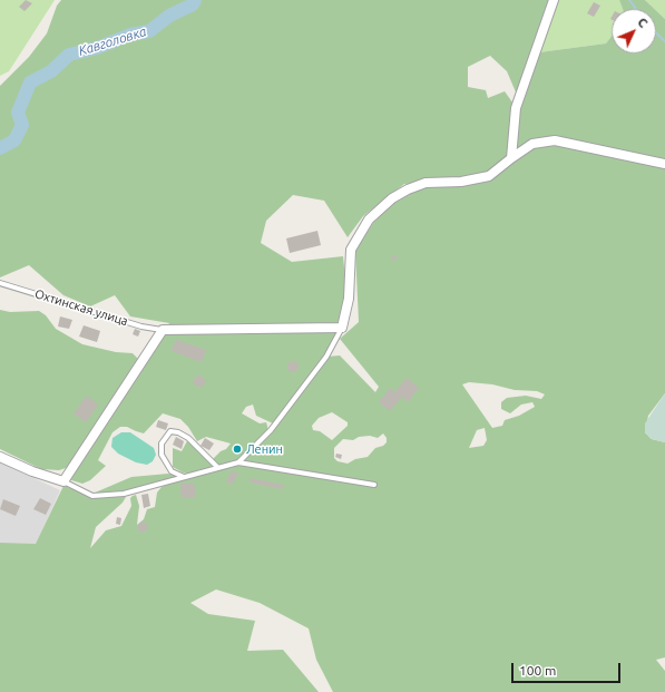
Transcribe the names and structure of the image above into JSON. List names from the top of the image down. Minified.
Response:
{"streets":{"lane":["Охтинская улица"]},"water":["Кавголовка"],"places":["Ленин"],"scale_bar":"100 m","north":"top right"}
